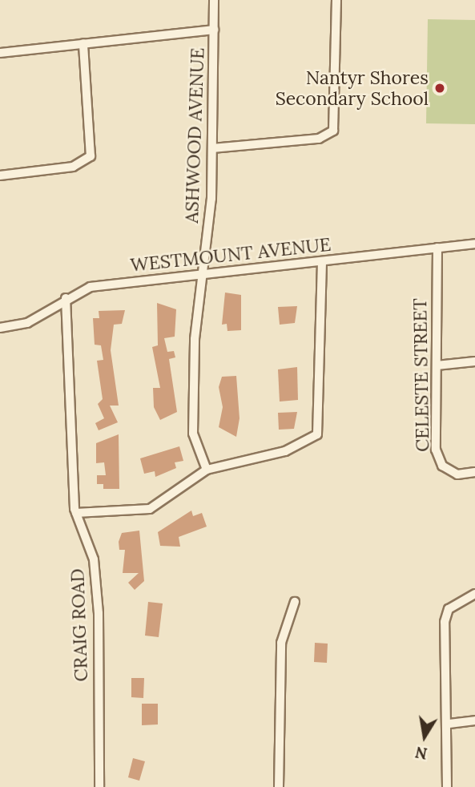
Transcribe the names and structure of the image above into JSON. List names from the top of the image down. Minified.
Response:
{"streets":{"street":["ASHWOOD AVENUE","WESTMOUNT AVENUE","CELESTE STREET","CRAIG ROAD"]},"crossings":[["ASHWOOD AVENUE","WESTMOUNT AVENUE"],["WESTMOUNT AVENUE","CELESTE STREET"],["WESTMOUNT AVENUE","CRAIG ROAD"]],"places":["Nantyr Shores Secondary School"],"north":"bottom"}
